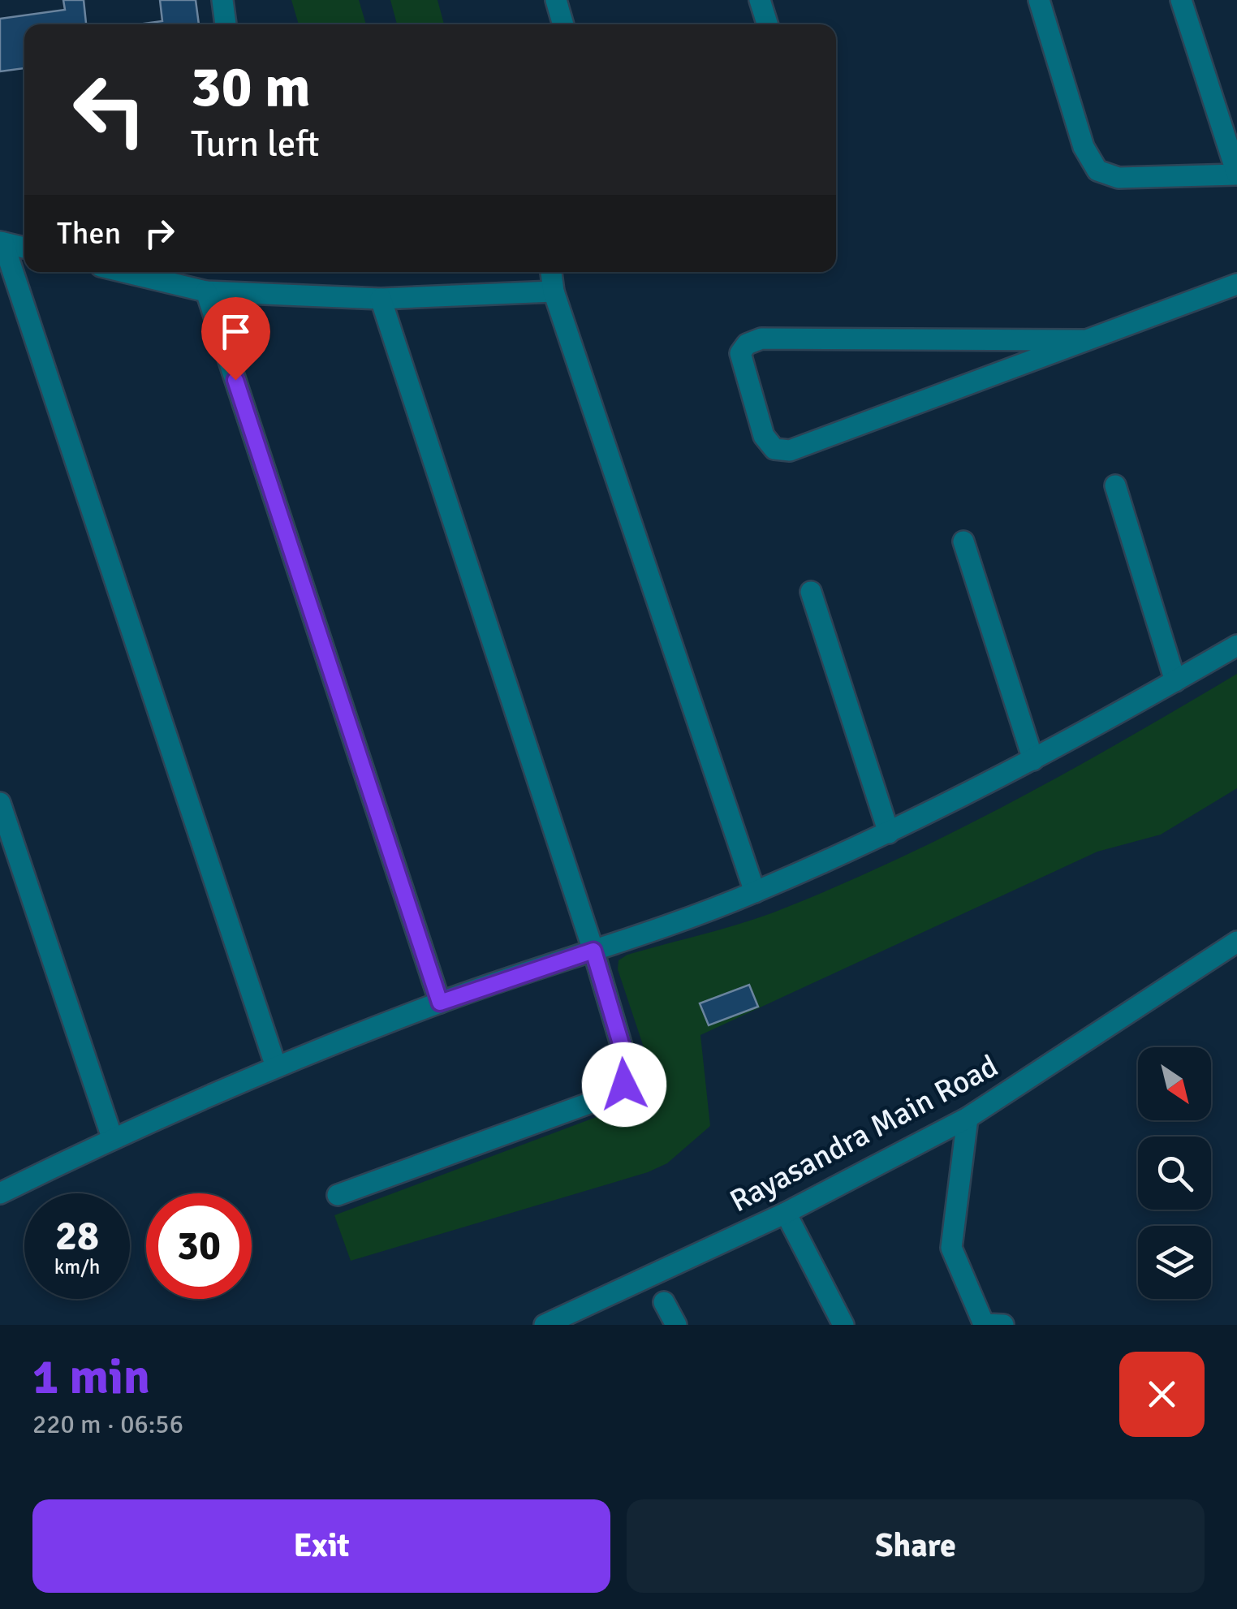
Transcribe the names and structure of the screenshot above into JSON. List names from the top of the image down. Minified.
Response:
{"streets":{"street":["Rayasandra Main Road"]},"north":"bottom right","page":{"turn":["30 m","Turn left"],"then":"Then","speed":"28 km/h","limit":"30","heading":["1 min","220 m · 06:56"],"buttons":["Exit","Share"]}}
